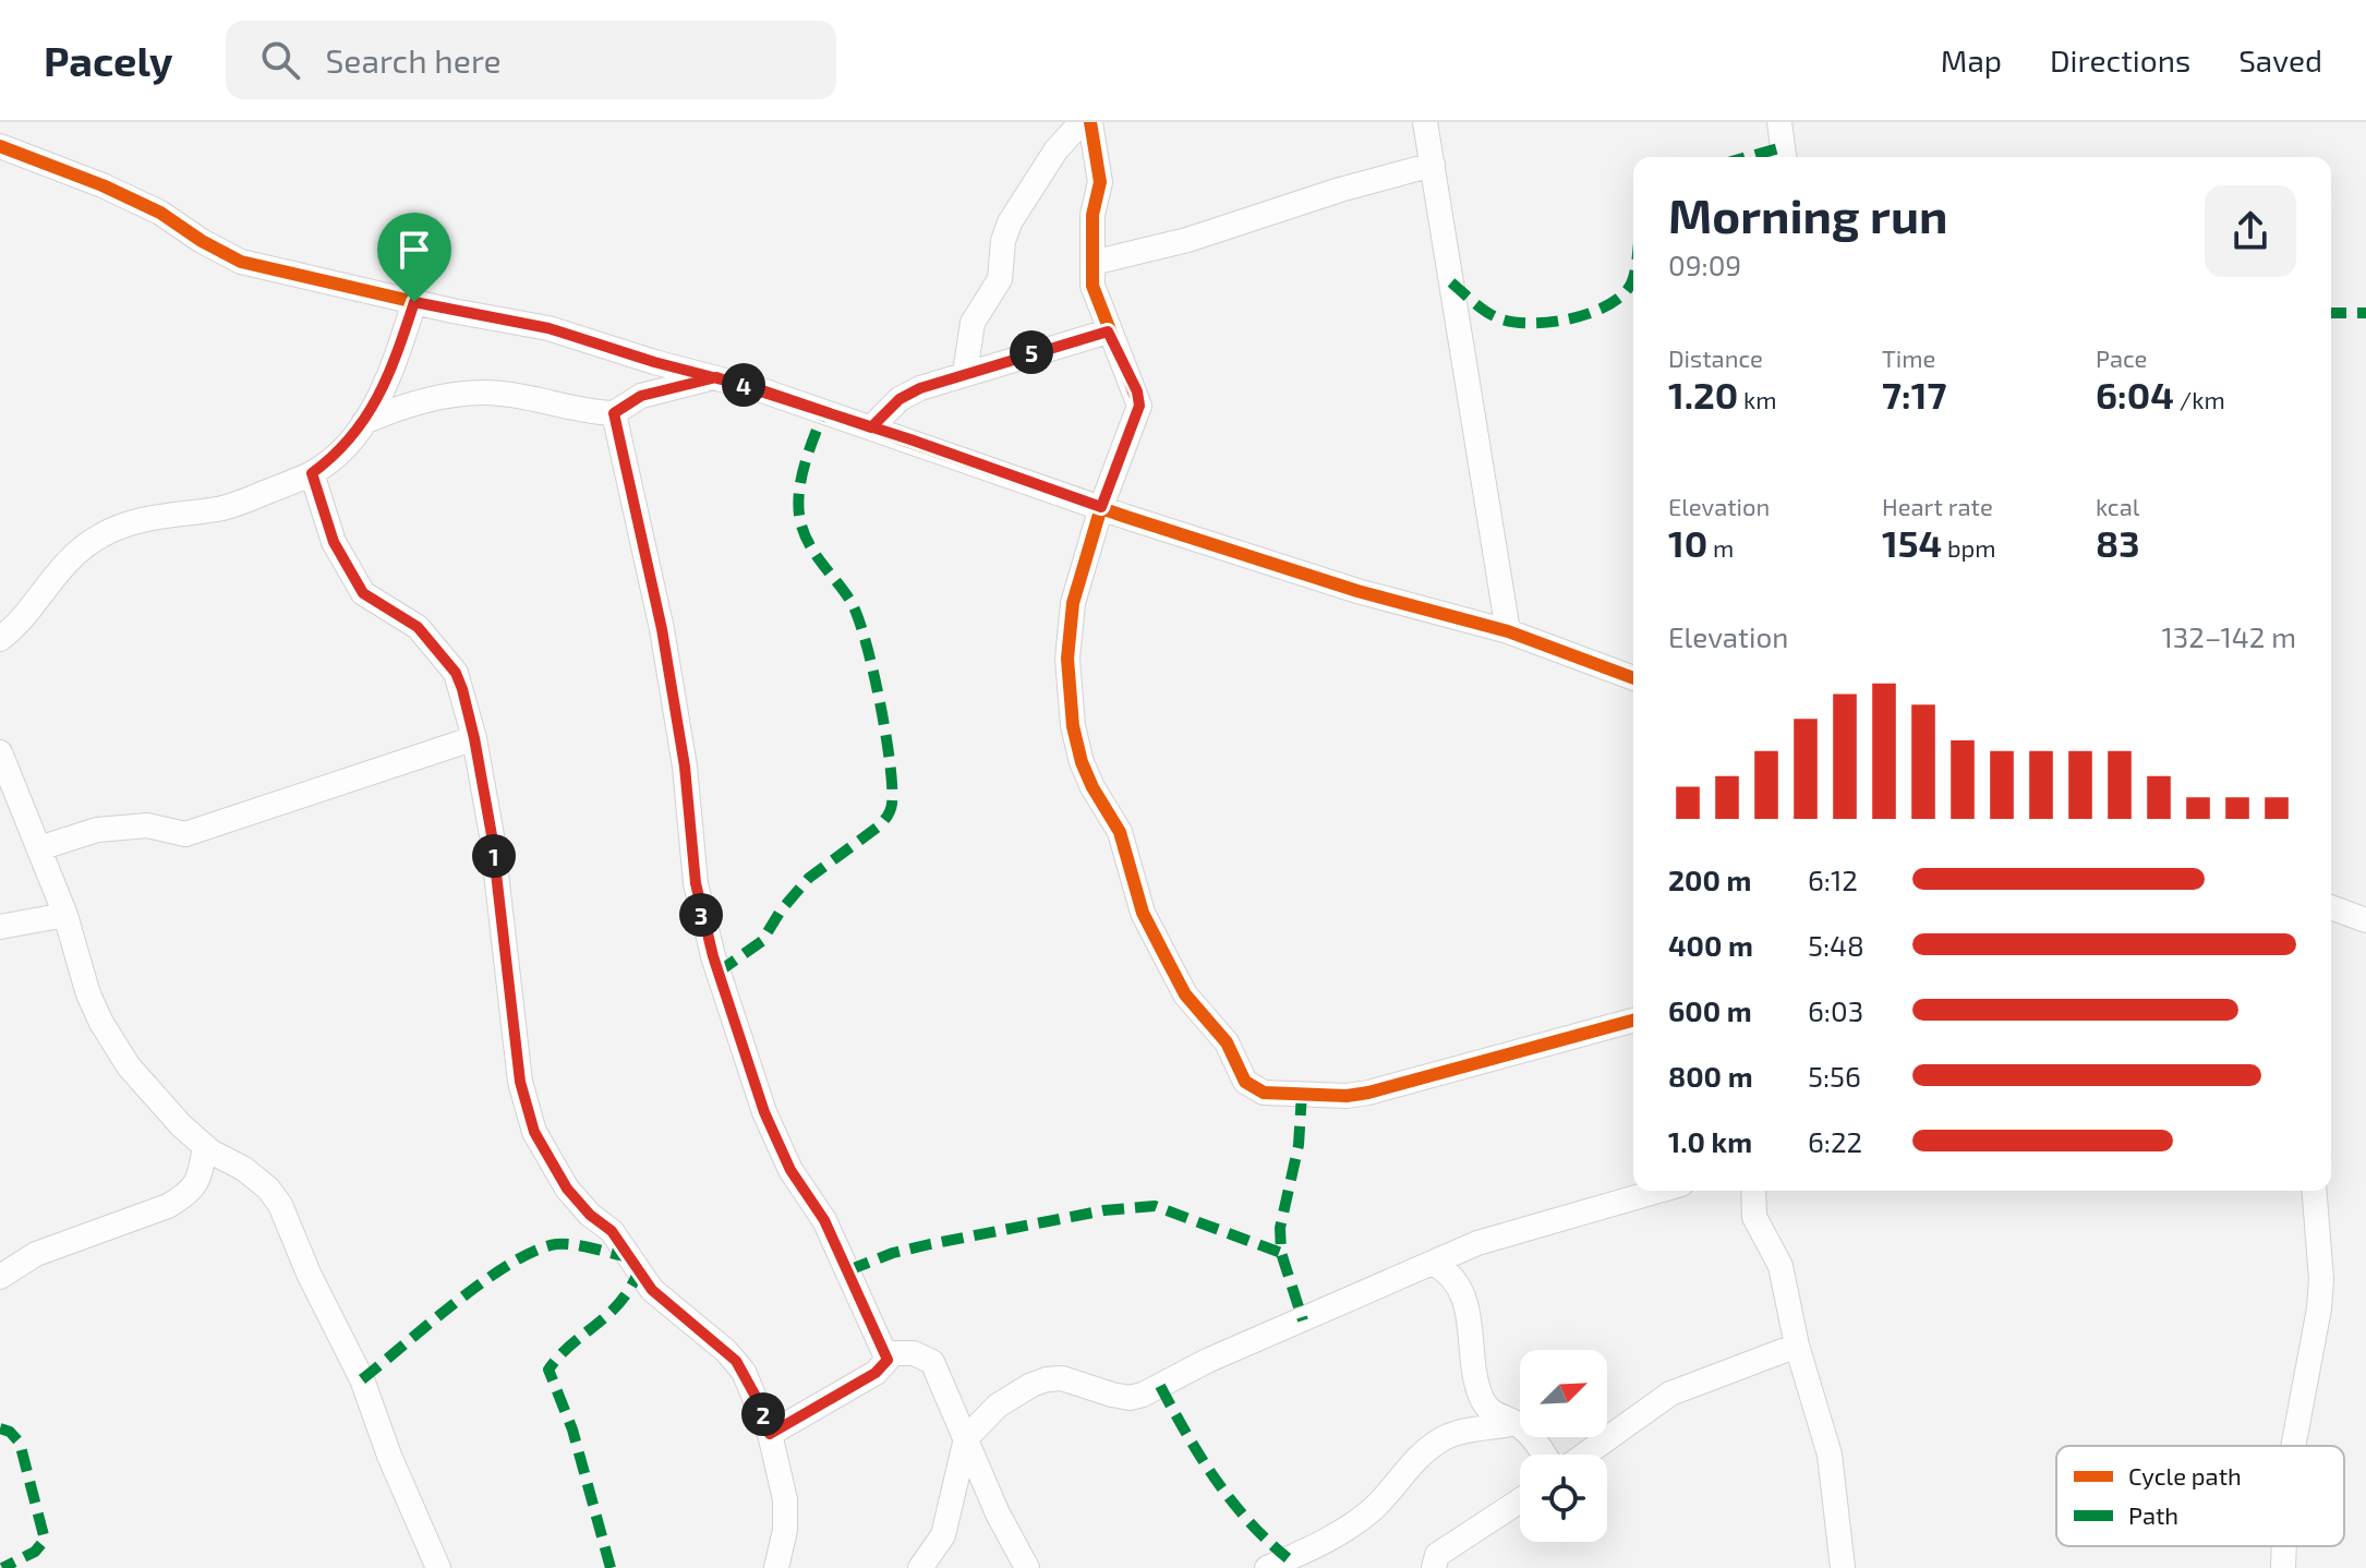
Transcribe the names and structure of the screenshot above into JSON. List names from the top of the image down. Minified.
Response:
{"legend":["Cycle path","Path"],"north":"top right","page":{"header":"Pacely","search":"Search here","nav":["Map","Directions","Saved"],"heading":["Morning run","09:09"],"stats":[["Distance","1.20 km"],["Time","7:17"],["Pace","6:04 /km"],["Elevation","10 m"],["Heart rate","154 bpm"],["kcal","83"]],"pins":["5","4","1","3","2"],"chart":["Elevation","132–142 m"],"list":[{"name":"200 m","note":"6:12"},{"name":"400 m","note":"5:48"},{"name":"600 m","note":"6:03"},{"name":"800 m","note":"5:56"},{"name":"1.0 km","note":"6:22"}]}}
